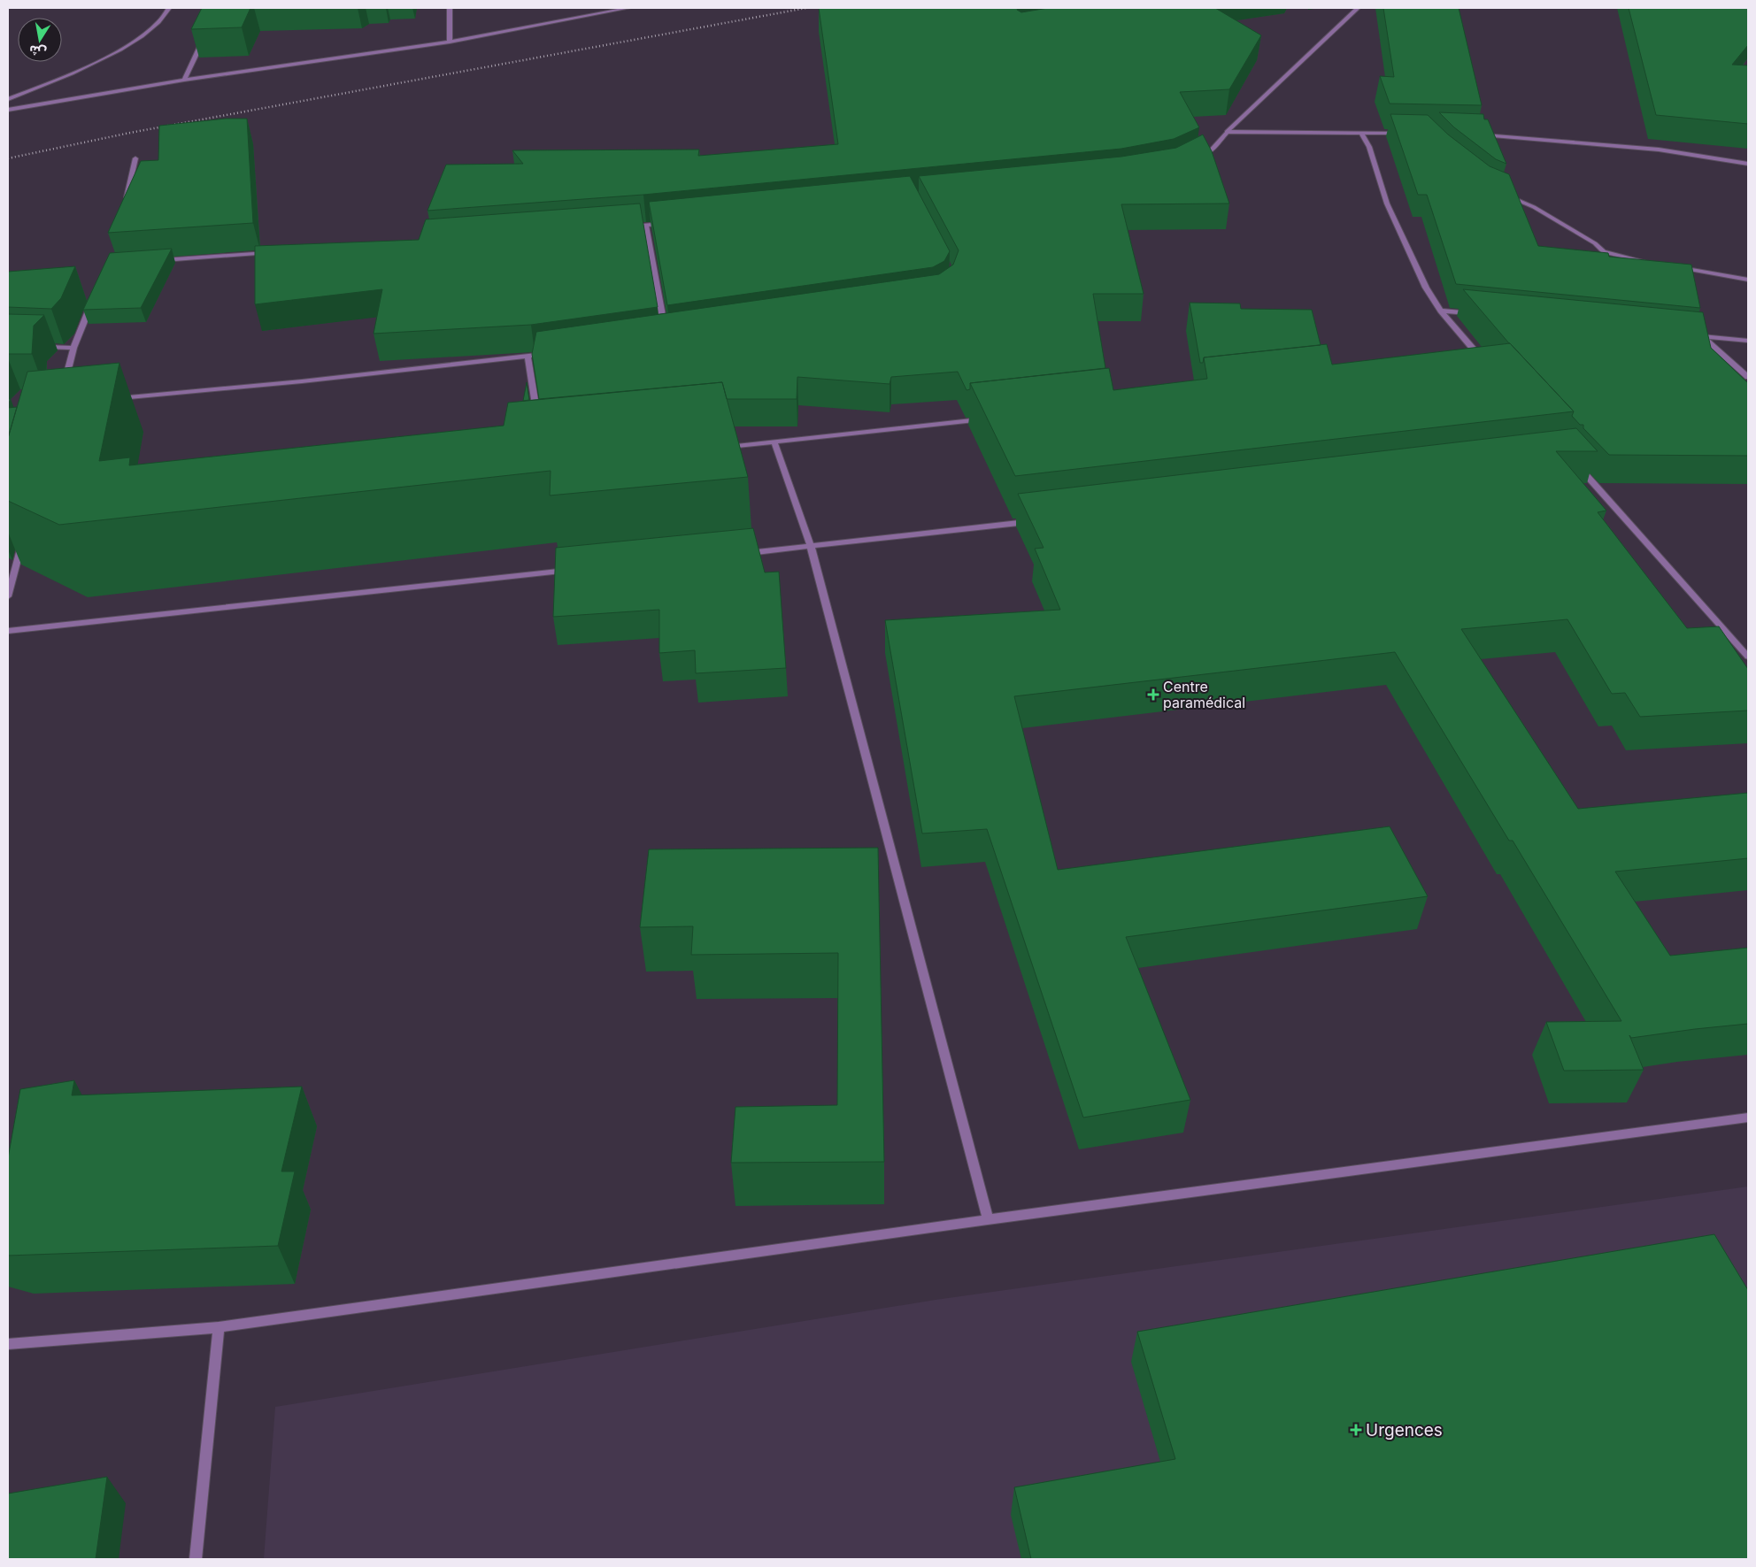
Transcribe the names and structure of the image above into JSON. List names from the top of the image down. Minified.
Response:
{"places":{"health":["Centre paramédical","Urgences"]},"north":"bottom"}
